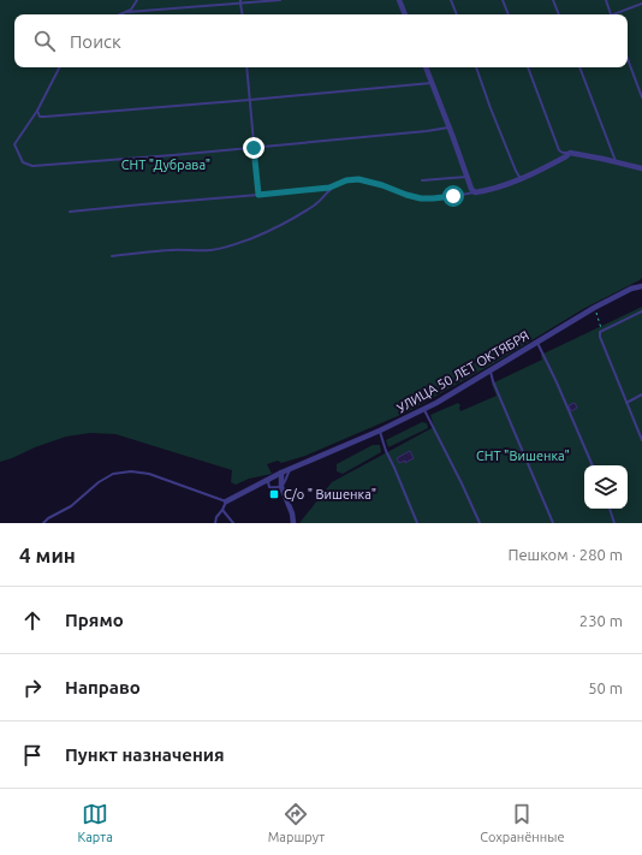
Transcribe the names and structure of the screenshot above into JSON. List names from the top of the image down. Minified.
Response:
{"streets":{"street":["УЛИЦА 50 ЛЕТ ОКТЯБРЯ"]},"parks":["СНТ \"Дубрава\"","СНТ \"Вишенка\""],"places":{"transit":["С/о \" Вишенка\""]},"page":{"search":"Поиск","heading":["4 мин","Пешком · 280 m"],"list":[["Прямо","230 m"],["Направо","50 m"],"Пункт назначения"],"nav":["Карта","Маршрут","Сохранённые"]}}
